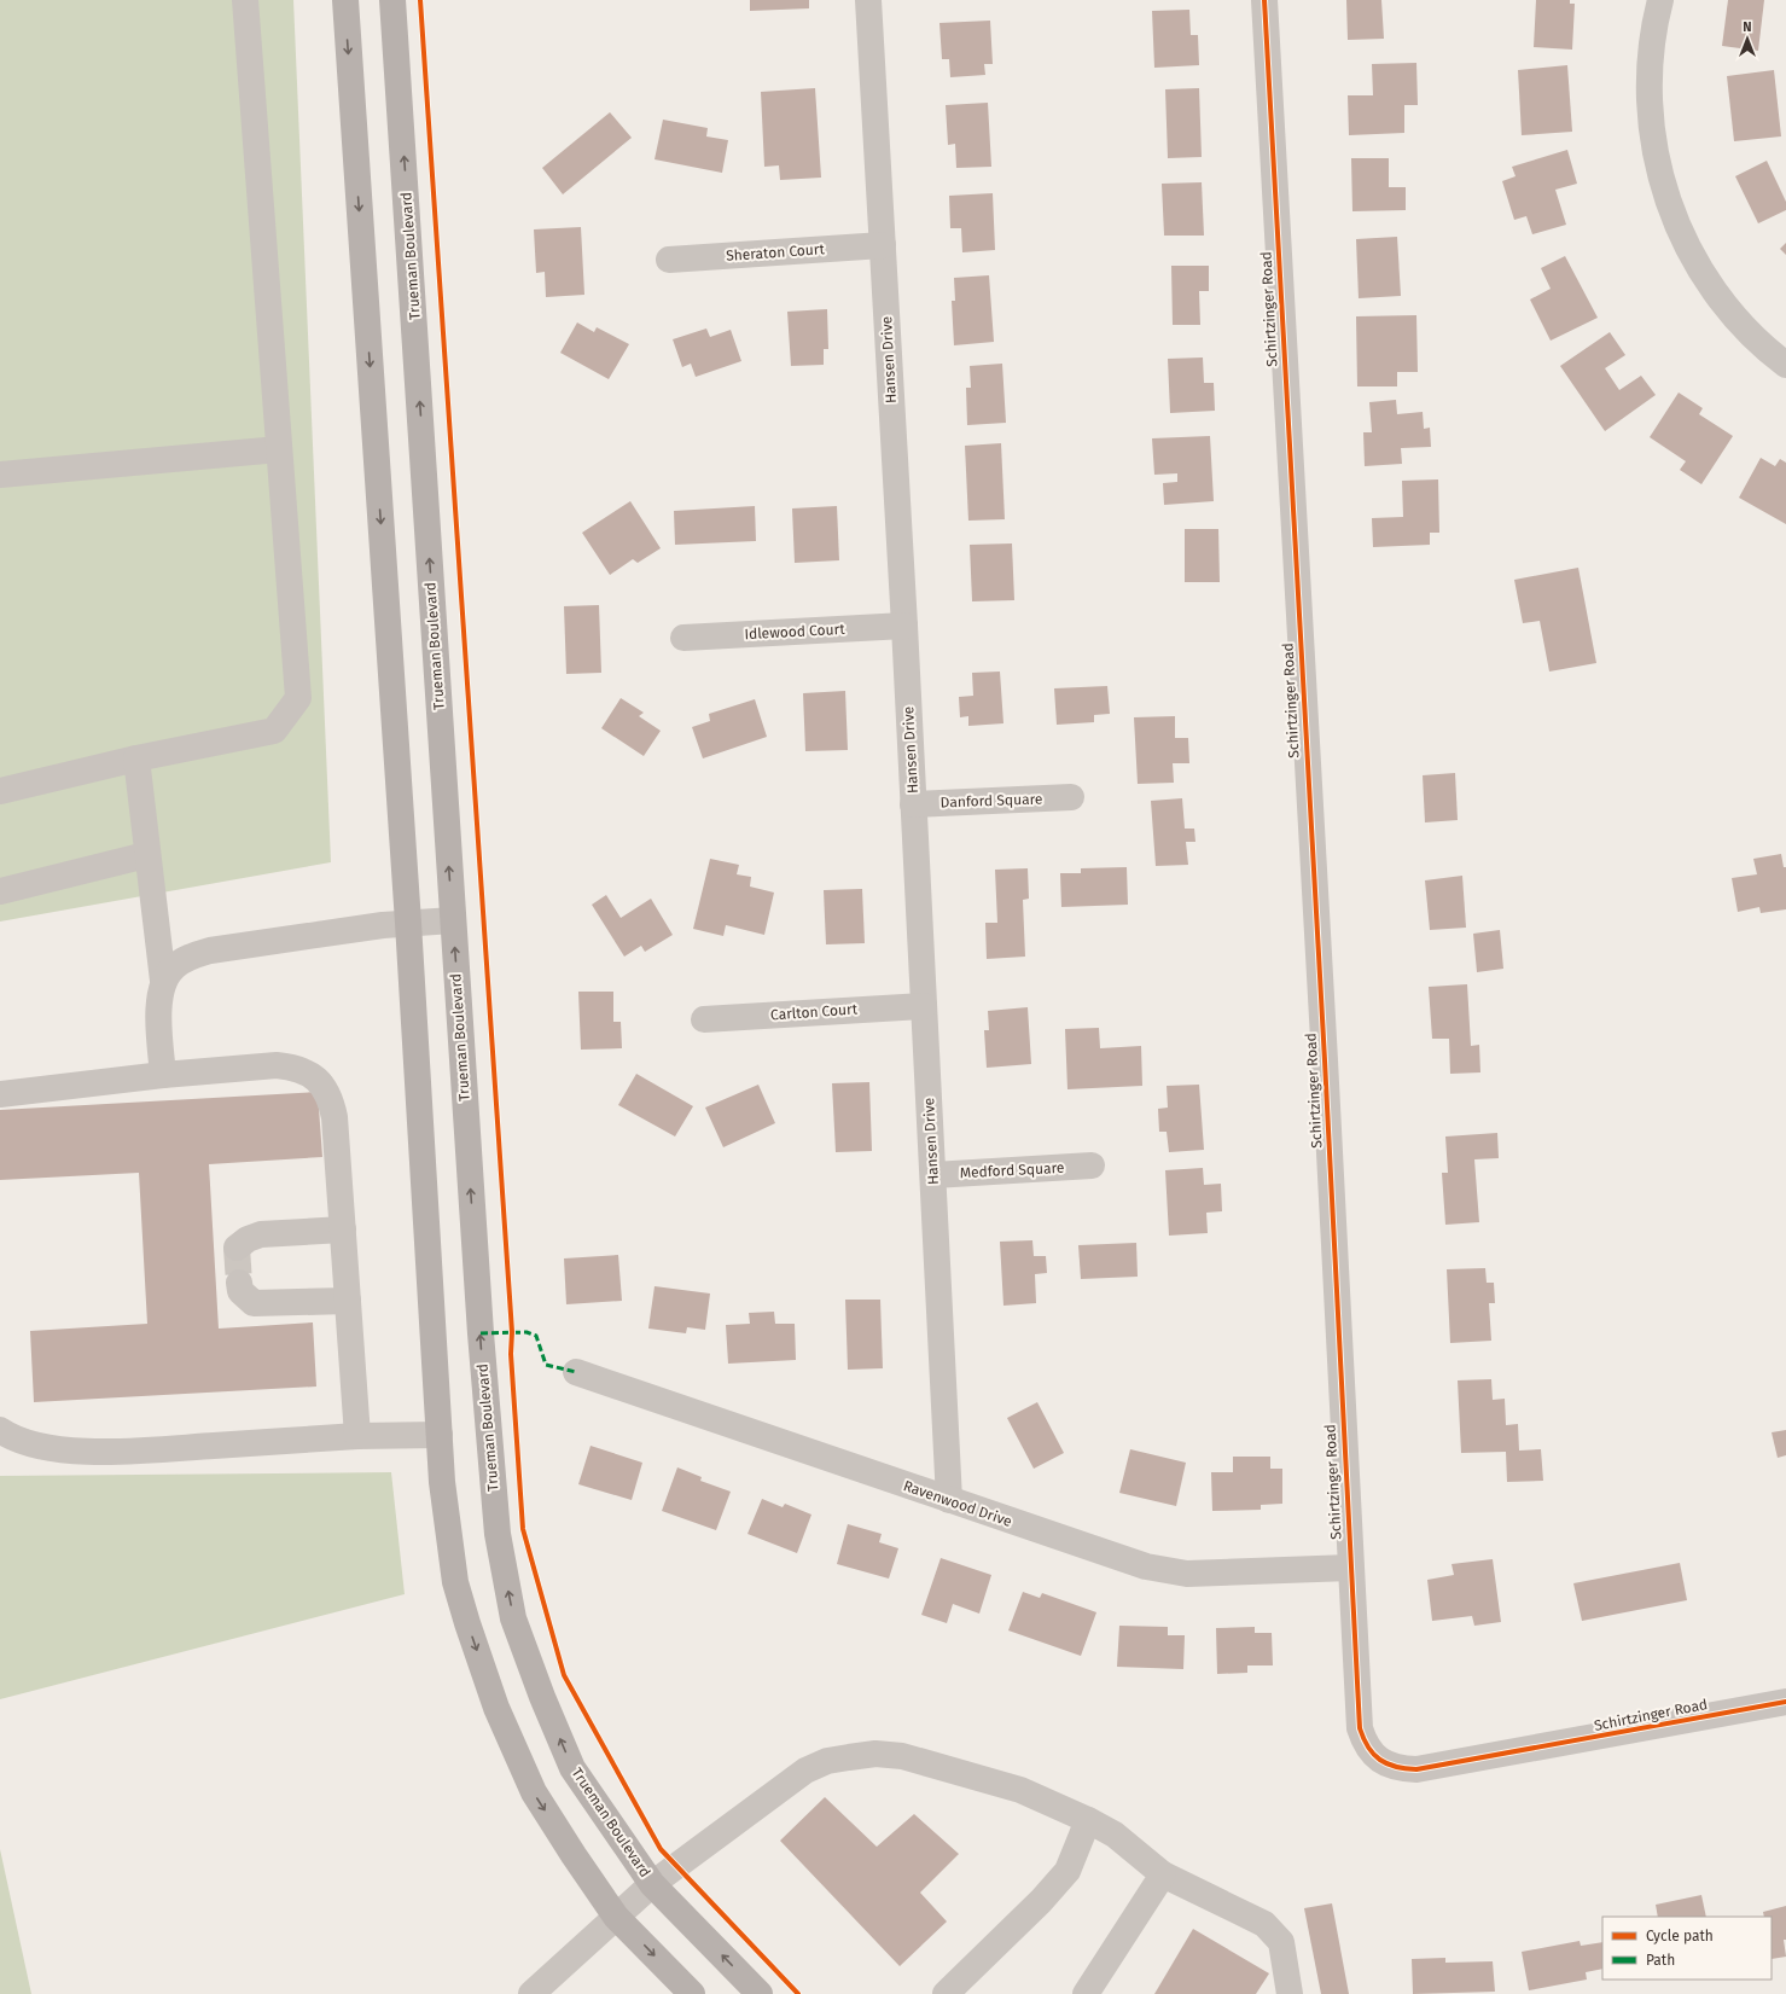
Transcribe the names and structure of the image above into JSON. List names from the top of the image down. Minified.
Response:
{"streets":{"main road":["Trueman Boulevard"],"street":["Sheraton Court","Schirtzinger Road","Hansen Drive","Idlewood Court","Danford Square","Carlton Court","Medford Square","Ravenwood Drive"]},"crossings":[["Sheraton Court","Hansen Drive"],["Schirtzinger Road","Ravenwood Drive"],["Hansen Drive","Idlewood Court"],["Hansen Drive","Danford Square"],["Hansen Drive","Carlton Court"],["Hansen Drive","Medford Square"],["Hansen Drive","Ravenwood Drive"]],"legend":["Cycle path","Path"],"north":"top"}
